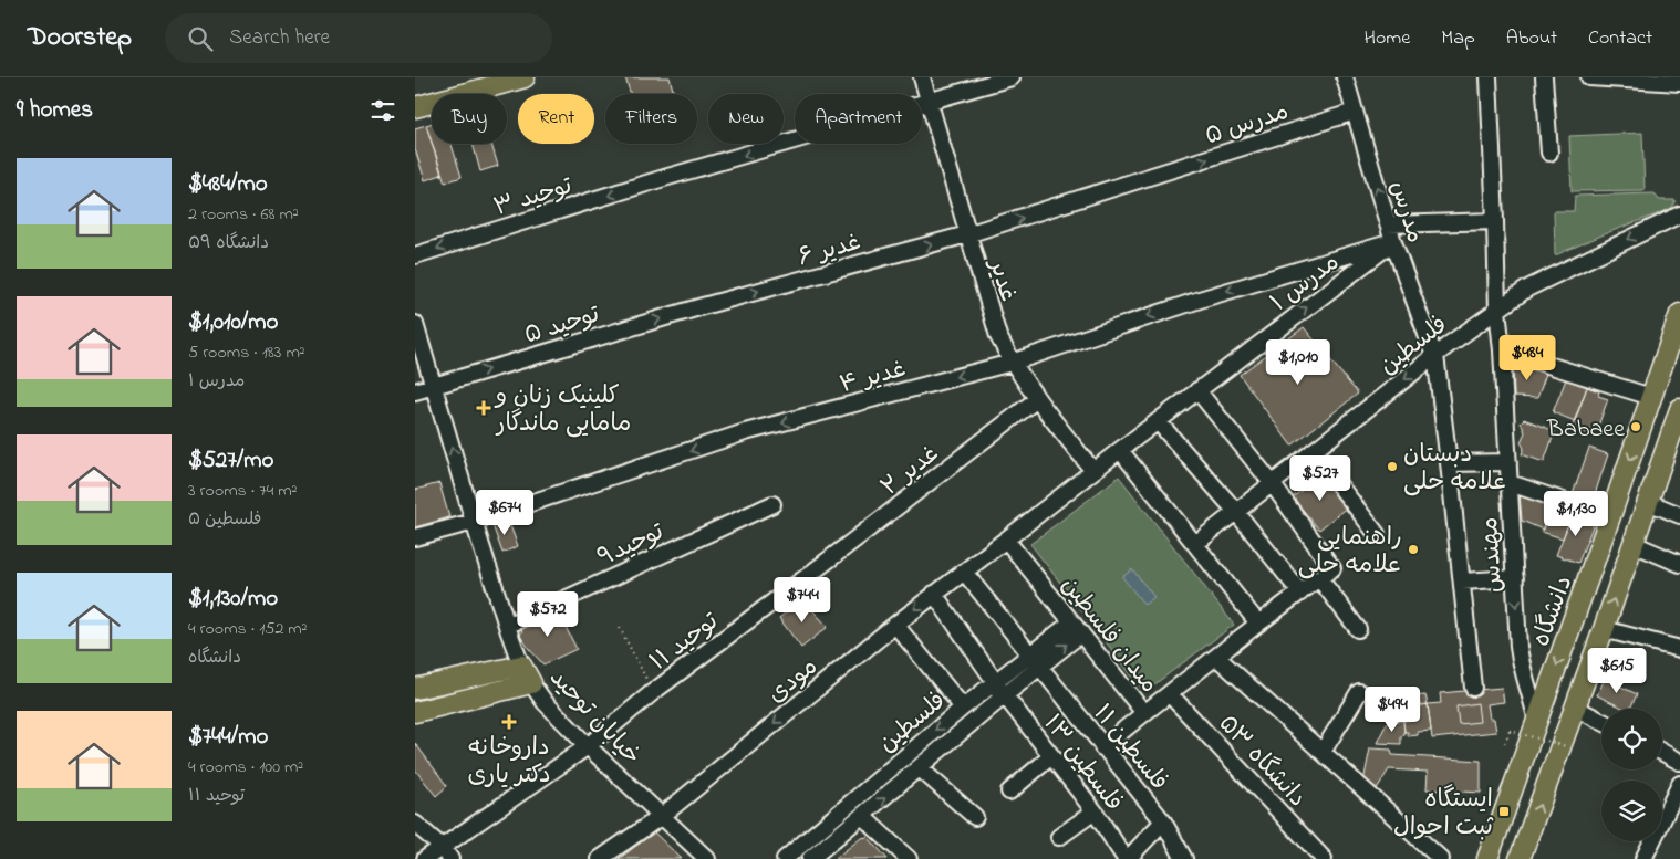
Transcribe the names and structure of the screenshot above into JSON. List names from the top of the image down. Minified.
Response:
{"streets":{"main road":["دانشگاه","خیابان توحید"],"street":["مدرس ۵","توحید ۳","مدرس","غدیر ۶","غدیر","مدرس ۱","توحید ۵","فلسطین","غدیر ۴","غدیر ۲","توحید۹","مهندس","میدان فلسطین","توحید ۱۱","مودی","فلسطین ۱۱","دانشگاه ۵۳","فلسطین ۱۳"]},"crossings":[["مدرس ۵","مدرس"],["مدرس ۵","غدیر ۶"],["مدرس ۵","غدیر"],["توحید ۳","غدیر"],["مدرس","مدرس ۱"],["مدرس","فلسطین"],["مدرس","غدیر ۴"],["غدیر ۶","غدیر"],["غدیر ۶","توحید ۵"],["غدیر","غدیر ۴"],["غدیر","غدیر ۲"],["مدرس ۱","غدیر ۴"],["توحید ۵","خیابان توحید"],["فلسطین","مهندس"],["فلسطین","میدان فلسطین"],["فلسطین","فلسطین ۱۱"],["فلسطین","فلسطین ۱۳"],["غدیر ۴","خیابان توحید"],["غدیر ۲","توحید ۱۱"],["توحید۹","خیابان توحید"],["مهندس","دانشگاه"],["میدان فلسطین","مودی"],["میدان فلسطین","دانشگاه ۵۳"],["توحید ۱۱","خیابان توحید"],["مودی","خیابان توحید"],["مودی","فلسطین ۱۱"],["مودی","فلسطین ۱۳"]],"one_way":["مدرس ۵","توحید ۳","غدیر ۶","مدرس ۱","توحید ۵","غدیر ۴","مودی"],"places":{"health":["کلینیک زنان و مامایی ماندگار","داروخانه دکتر یاری"],"other":["Babaee","دبستان علامه حلی","راهنمایی علامه حلی"],"transit":["ایستگاه ثبت احوال"]},"page":{"header":"Doorstep","search":"Search here","nav":["Home","Map","About","Contact"],"heading":"9 homes","chip":["Buy","Rent","Filters","New","Apartment"],"list":[{"name":"$484/mo","note":"2 rooms · 68 m² · دانشگاه ۵۹"},{"name":"$1,010/mo","note":"5 rooms · 183 m² · مدرس ۱"},{"name":"$527/mo","note":"3 rooms · 74 m² · فلسطین ۵"},{"name":"$1,130/mo","note":"4 rooms · 152 m² · دانشگاه"},{"name":"$744/mo","note":"4 rooms · 100 m² · توحید ۱۱"}],"price":["$484","$1,010","$527","$674","$1,130","$744","$572","$615","$494"]}}
